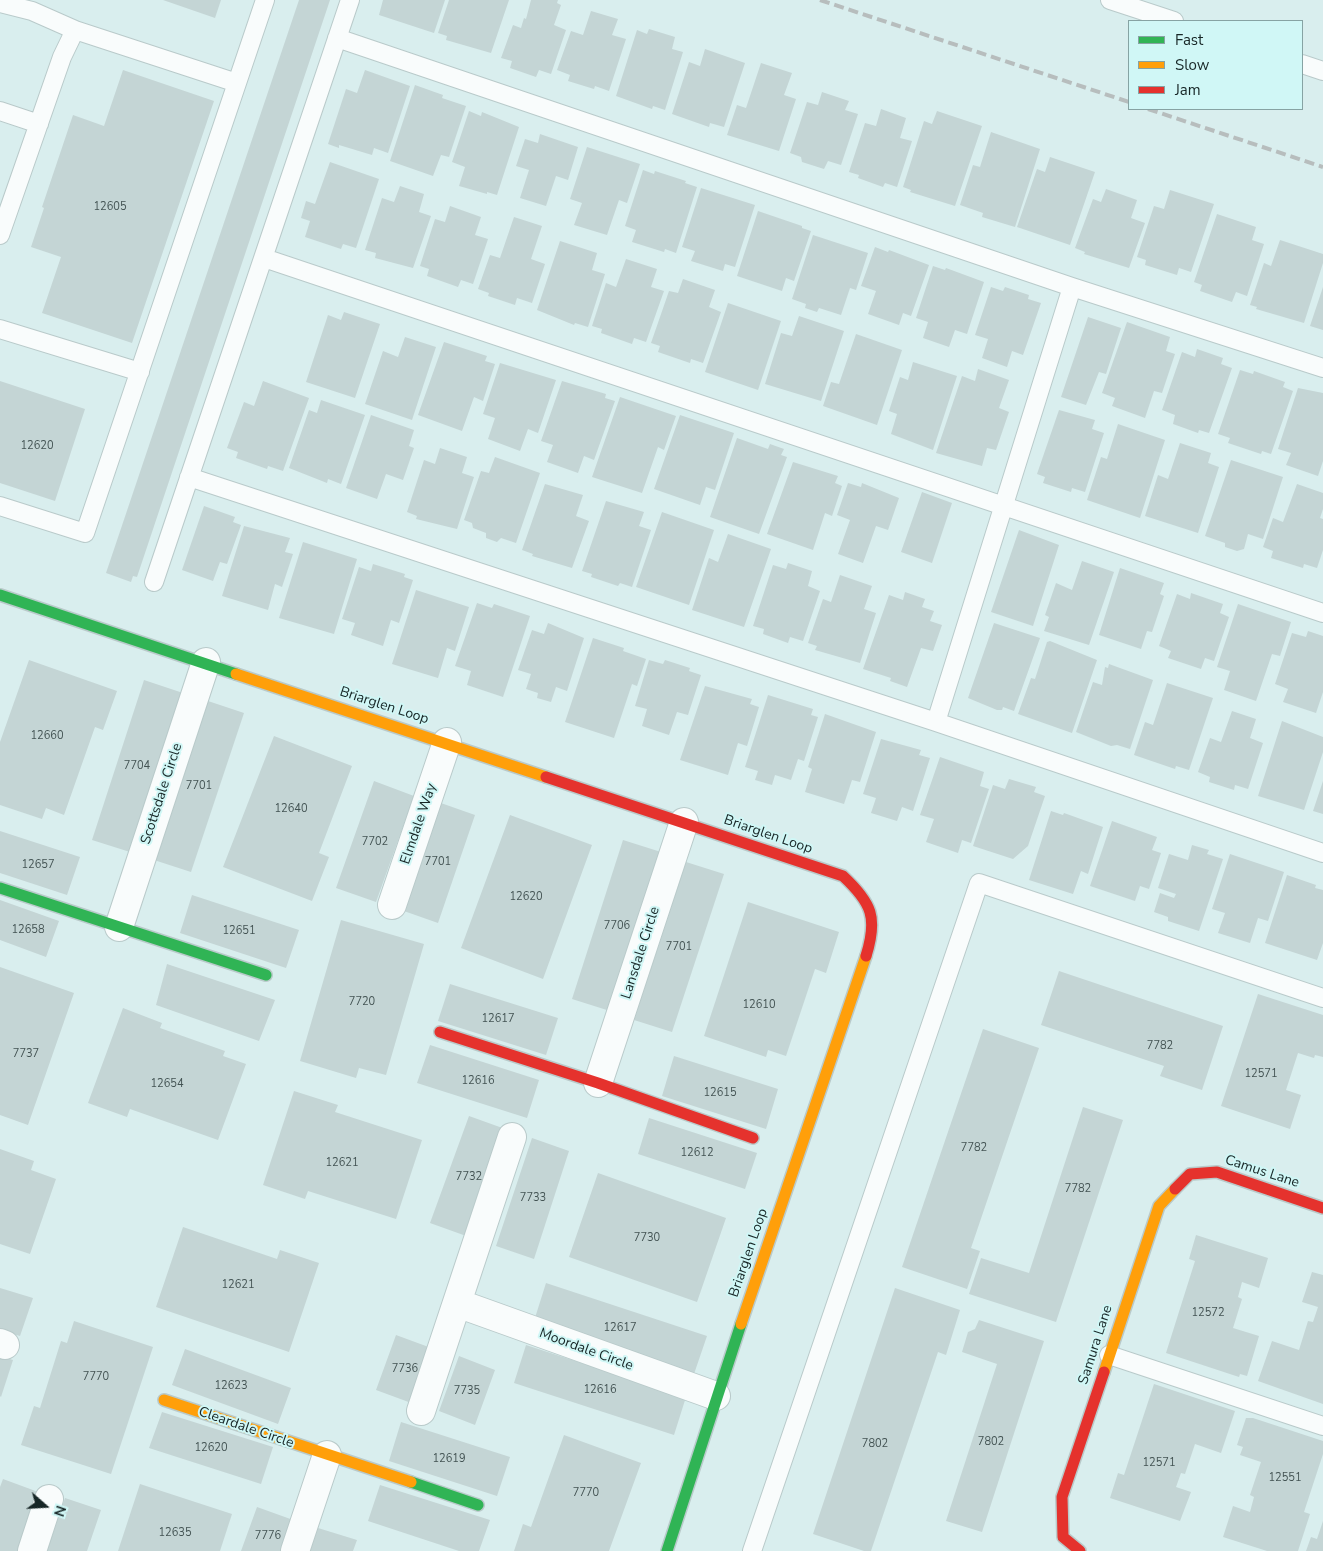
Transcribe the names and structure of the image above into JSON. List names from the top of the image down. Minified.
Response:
{"streets":{"street":["Briarglen Loop","Scottsdale Circle","Elmdale Way","Lansdale Circle","Camus Lane","Samura Lane","Moordale Circle","Cleardale Circle"]},"crossings":[["Briarglen Loop","Scottsdale Circle"],["Briarglen Loop","Elmdale Way"],["Briarglen Loop","Lansdale Circle"],["Briarglen Loop","Moordale Circle"],["Camus Lane","Samura Lane"]],"house_numbers":["12605","12620","12660","7704","7701","12640","7702","7701","12657","12620","7706","12658","12651","7701","7720","12610","12617","7782","7737","12571","12616","12654","12615","7782","12612","12621","7732","7782","7733","7730","12621","12572","12617","7736","7770","12623","12616","7735","7802","7802","12620","12619","12571","12551","7770","12635","7776"],"legend":["Fast","Slow","Jam"],"north":"right"}
